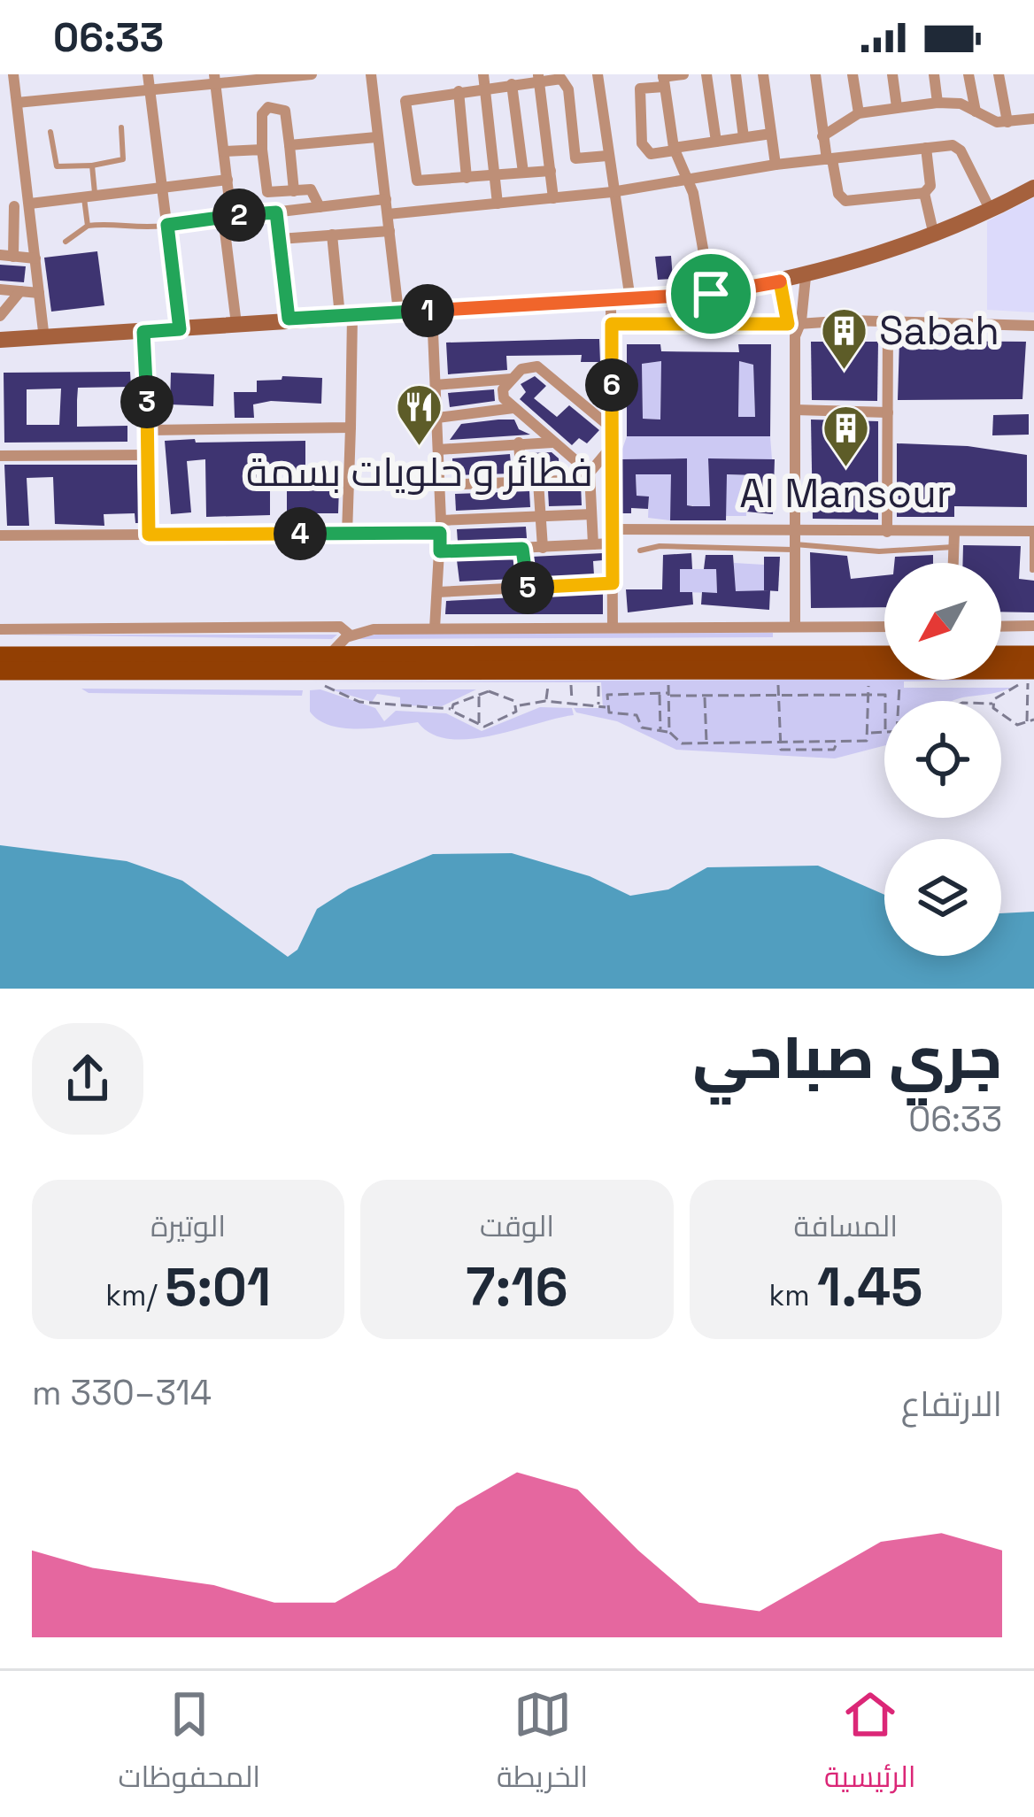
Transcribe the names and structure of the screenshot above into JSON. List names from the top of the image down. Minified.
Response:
{"places":{"building":["Sabah","Al Mansour"],"restaurant":["فطائر و حلويات بسمة"]},"north":"bottom left","page":{"status":"06:33","pins":["2","1","6","3","4","5"],"heading":["جري صباحي","06:33"],"stats":[["المسافة","1.45 km"],["الوقت","7:16"],["الوتيرة","5:01 /km"]],"chart":["الارتفاع","314–330 m"],"tabs":["الرئيسية","الخريطة","المحفوظات"]}}
